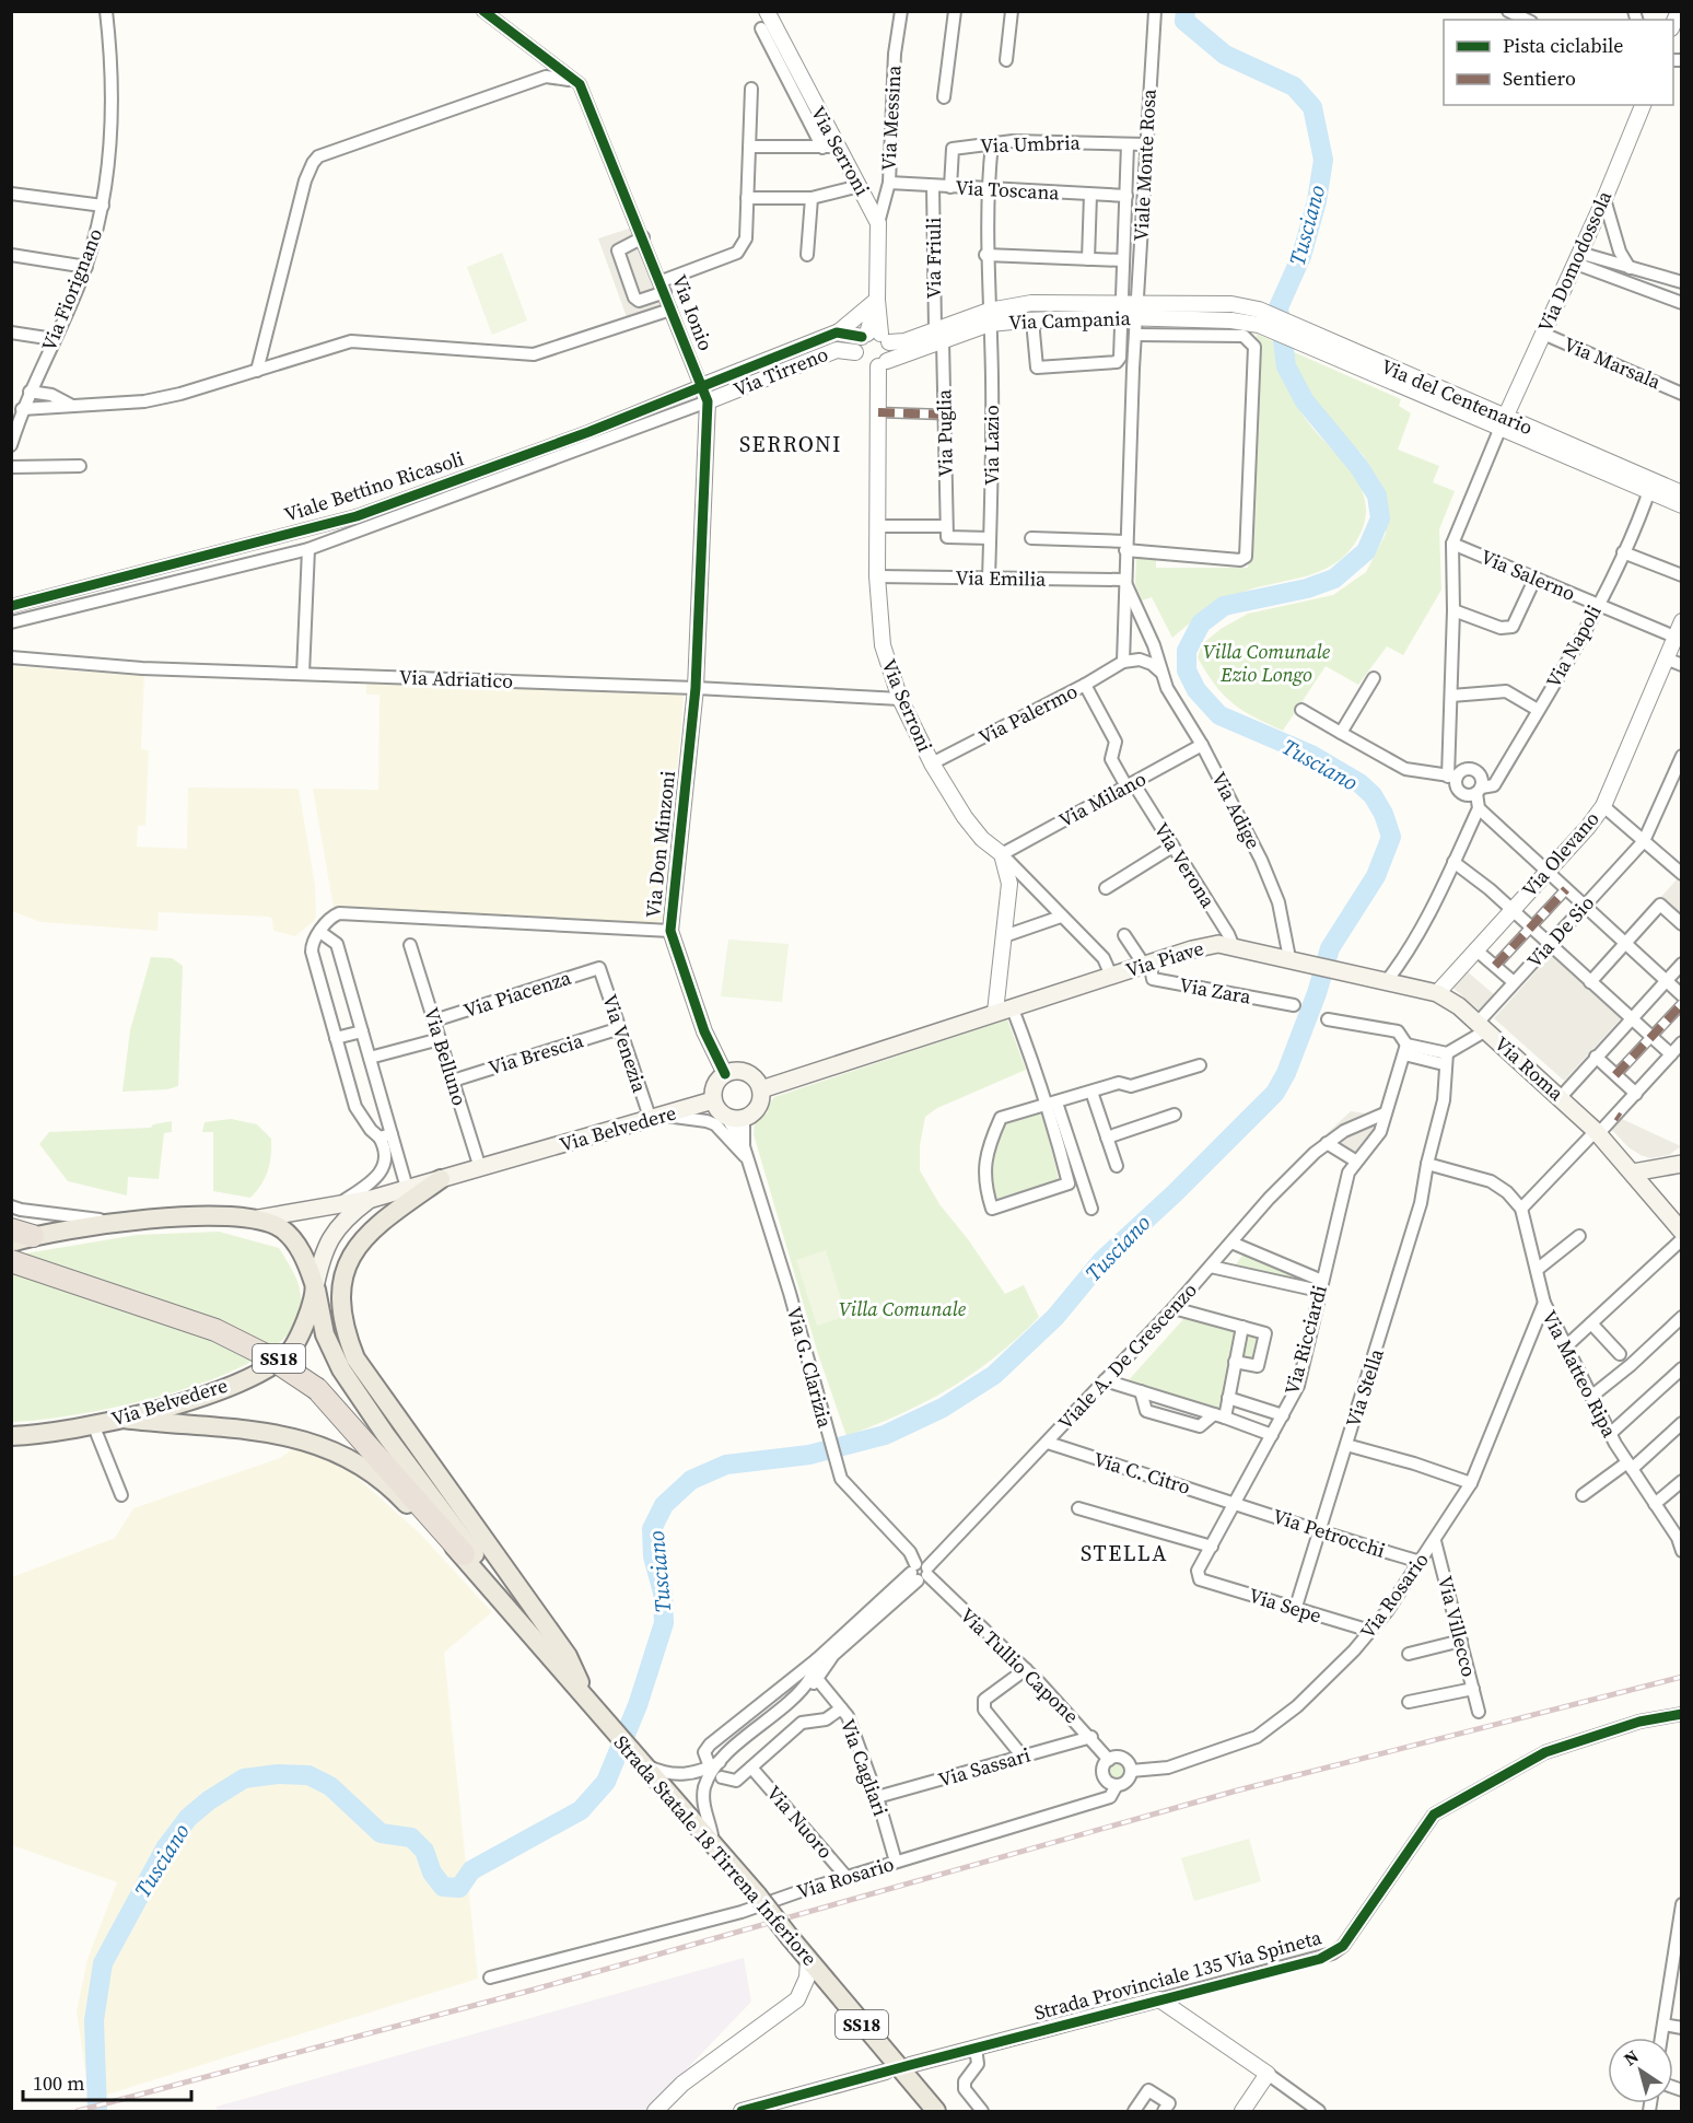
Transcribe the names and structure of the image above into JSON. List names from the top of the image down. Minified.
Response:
{"streets":{"main road":["Via Piave","Via Roma","Via Belvedere","SS18","Strada Statale 18 Tirrena Inferiore"],"street":["Via Messina","Via Umbria","Via Serroni","Viale Monte Rosa","Via Toscana","Via Friuli","Via Domodossola","Via Fiorignano","Via Ionio","Via Campania","Via Marsala","Via Tirreno","Via del Centenario","Via Puglia","Via Lazio","Viale Bettino Ricasoli","Via Salerno","Via Emilia","Via Napoli","Via Adriatico","Via Palermo","Via Milano","Via Adige","Via Don Minzoni","Via Olevano","Via Verona","Via De Sio","Via Zara","Via Piacenza","Via Venezia","Via Brescia","Via Belluno","Via Ricciardi","Viale A. De Crescenzo","Via G. Clarizia","Via Matteo Ripa","Via Stella","Via C. Citro","Via Petrocchi","Via Rosario","Via Sepe","Via Villecco","Via Tullio Capone","Via Cagliari","Via Sassari","Via Nuoro","Strada Provinciale 135 Via Spineta"]},"crossings":[["Via Messina","Via Serroni"],["Via Messina","Via Toscana"],["Via Umbria","Viale Monte Rosa"],["Via Umbria","Via Toscana"],["Via Umbria","Via Lazio"],["Via Serroni","Via Campania"],["Via Serroni","Via Tirreno"],["Via Serroni","Via Emilia"],["Via Serroni","Via Adriatico"],["Via Serroni","Via Palermo"],["Via Serroni","Via Milano"],["Via Serroni","Via Piave"],["Viale Monte Rosa","Via Campania"],["Viale Monte Rosa","Via Adige"],["Via Toscana","Via Friuli"],["Via Toscana","Via Lazio"],["Via Friuli","Via Campania"],["Via Friuli","Via Puglia"],["Via Domodossola","Via Marsala"],["Via Domodossola","Via del Centenario"],["Via Domodossola","Via Salerno"],["Via Domodossola","Via Napoli"],["Via Ionio","Via Tirreno"],["Via Ionio","Viale Bettino Ricasoli"],["Via Ionio","Via Adriatico"],["Via Ionio","Via Don Minzoni"],["Via Campania","Via Tirreno"],["Via Campania","Via del Centenario"],["Via Campania","Via Puglia"],["Via Campania","Via Lazio"],["Via Campania","Via Adige"],["Via Tirreno","Viale Bettino Ricasoli"],["Via del Centenario","Via Napoli"],["Via Lazio","Via Emilia"],["Via Salerno","Via Napoli"],["Via Salerno","Via Olevano"],["Via Emilia","Via Adige"],["Via Adriatico","Via Don Minzoni"],["Via Palermo","Via Adige"],["Via Palermo","Via Verona"],["Via Milano","Via Adige"],["Via Milano","Via Verona"],["Via Adige","Via Piave"],["Via Don Minzoni","Via Belvedere"],["Via Don Minzoni","Via G. Clarizia"],["Via Olevano","Via Roma"],["Via Verona","Via Piave"],["Via De Sio","Via Roma"],["Via De Sio","Via Stella"],["Via Piave","Via Zara"],["Via Piave","Via Roma"],["Via Piacenza","Via Venezia"],["Via Piacenza","Via Belluno"],["Via Venezia","Via Brescia"],["Via Venezia","Via Belvedere"],["Via Brescia","Via Belluno"],["Via Belluno","Via Belvedere"],["Via Belvedere","Via G. Clarizia"],["Via Belvedere","Strada Statale 18 Tirrena Inferiore"],["Via Ricciardi","Via C. Citro"],["Via Ricciardi","Via Petrocchi"],["Via Ricciardi","Via Sepe"],["Viale A. De Crescenzo","Via G. Clarizia"],["Viale A. De Crescenzo","Via C. Citro"],["Viale A. De Crescenzo","Via Tullio Capone"],["Viale A. De Crescenzo","Via Cagliari"],["Viale A. De Crescenzo","Strada Statale 18 Tirrena Inferiore"],["Via G. Clarizia","Via Tullio Capone"],["Via Matteo Ripa","Via Rosario"],["Via Stella","Via Petrocchi"],["Via Stella","Via Sepe"],["Via C. Citro","Via Petrocchi"],["Via Petrocchi","Via Rosario"],["Via Rosario","Via Sepe"],["Via Rosario","Via Villecco"],["Via Rosario","Via Tullio Capone"],["Via Rosario","Via Cagliari"],["Via Rosario","Via Nuoro"],["Via Tullio Capone","Via Sassari"],["Via Cagliari","Via Sassari"]],"districts":["SERRONI","STELLA"],"water":["Tusciano"],"parks":["Villa Comunale Ezio Longo","Villa Comunale"],"legend":["Pista ciclabile","Sentiero"],"scale_bar":"100 m","north":"top left"}
